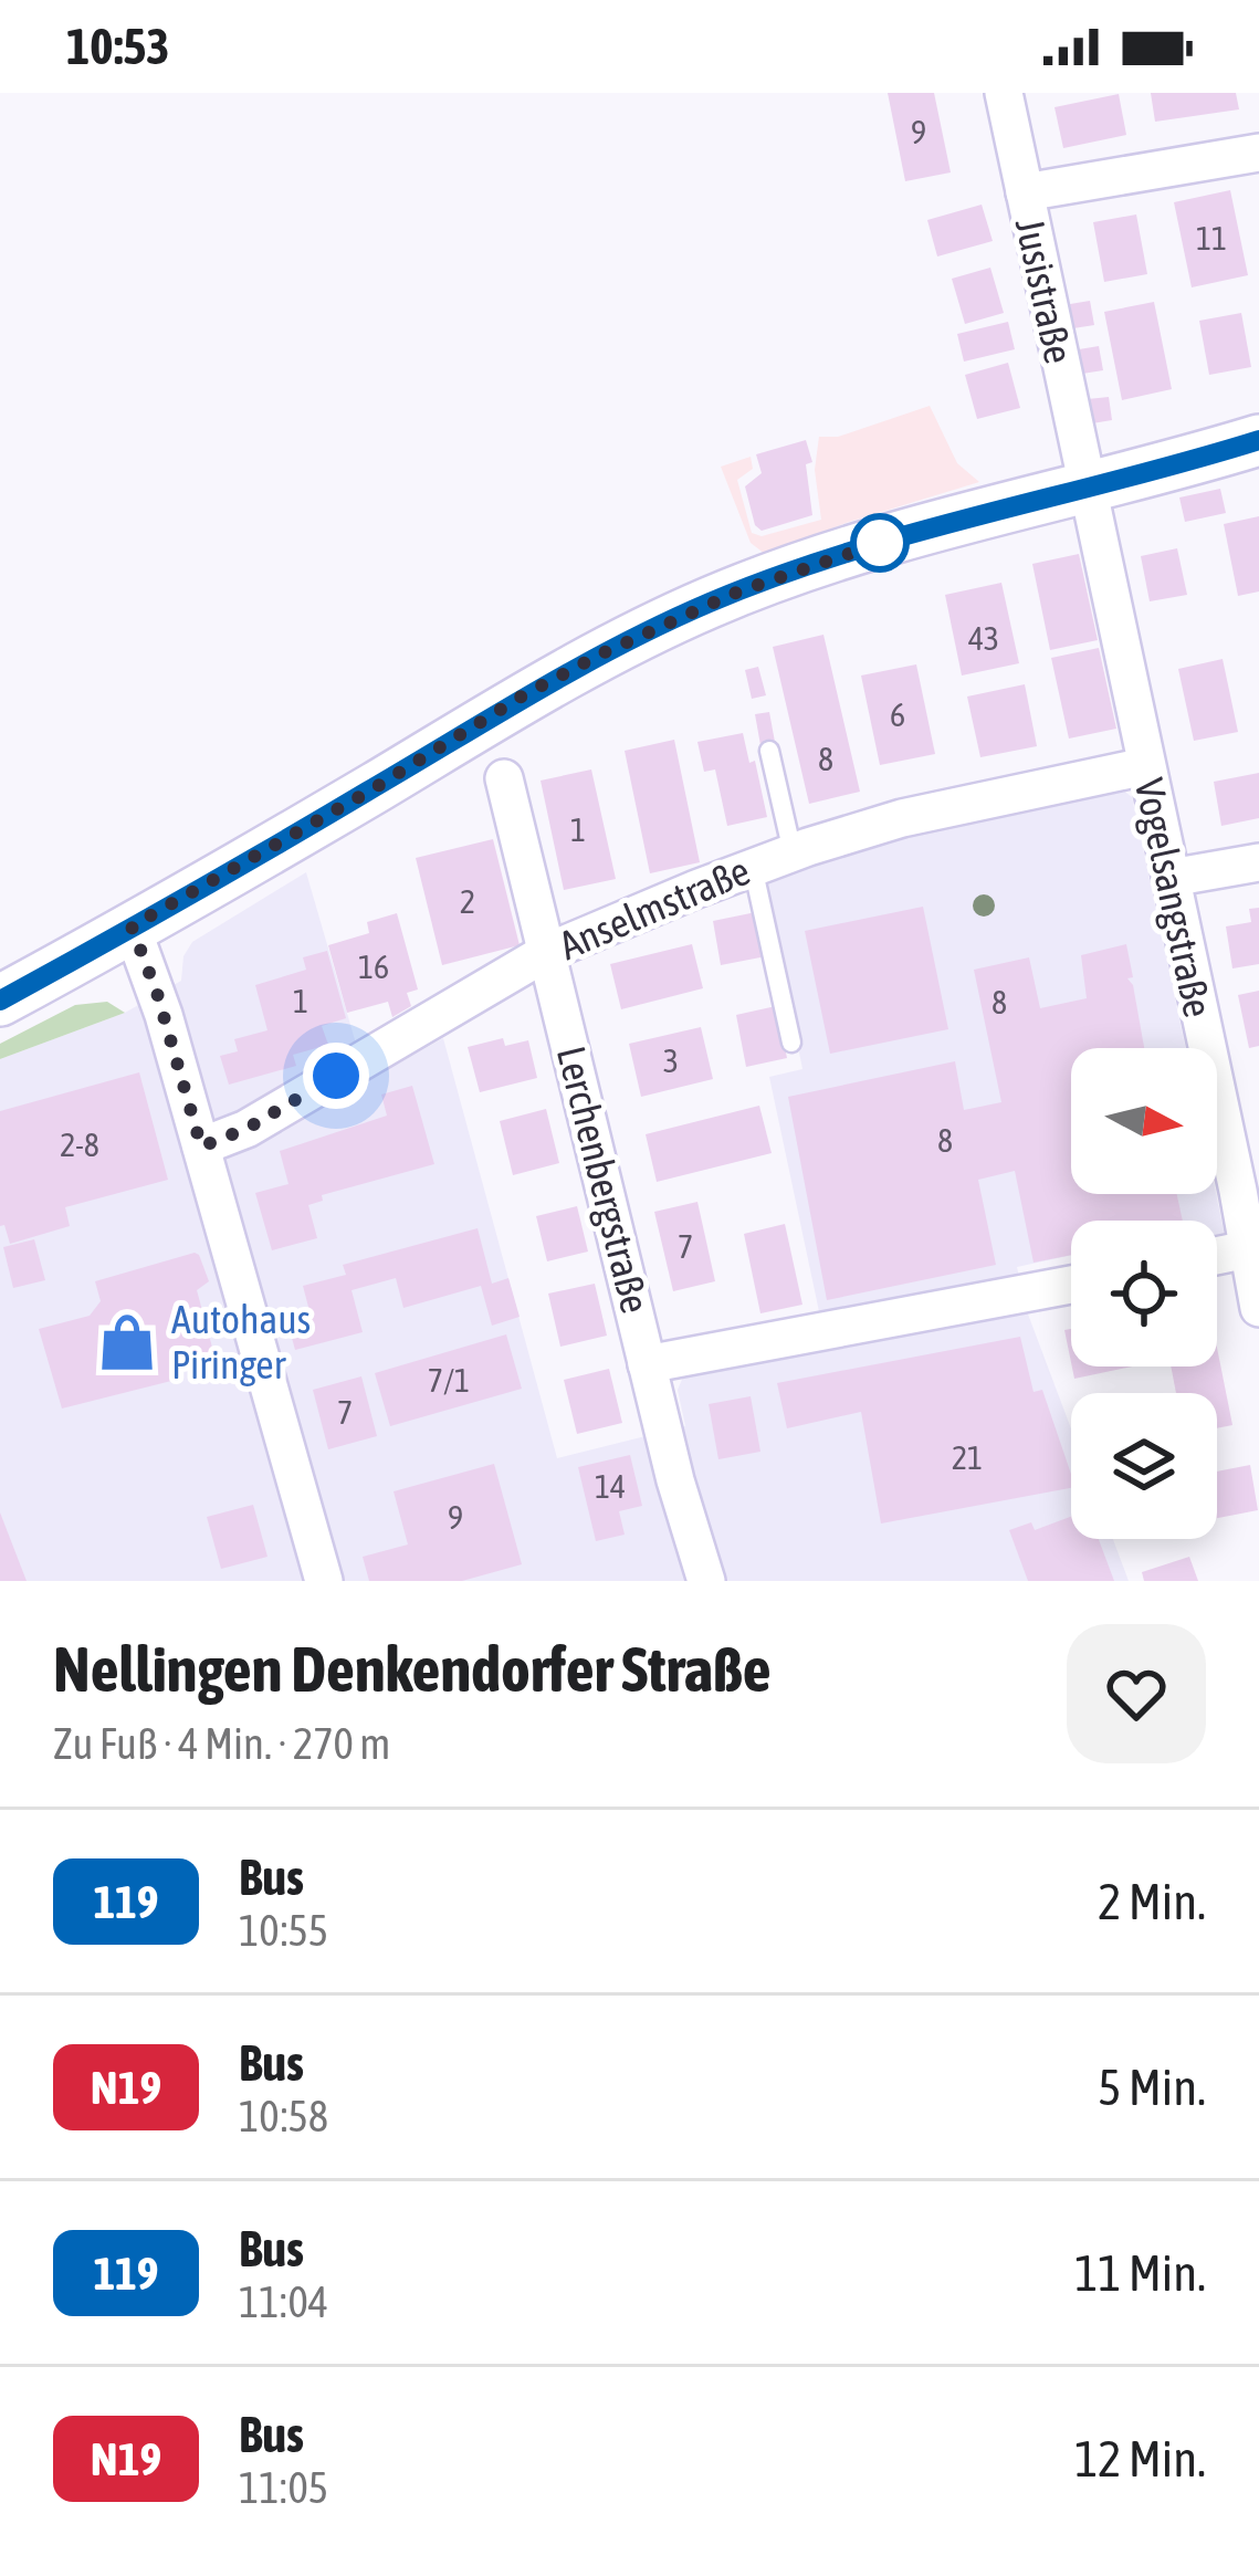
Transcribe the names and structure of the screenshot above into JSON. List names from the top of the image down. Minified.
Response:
{"streets":{"street":["Jusistraße","Vogelsangstraße","Anselmstraße","Lerchenbergstraße"]},"crossings":[["Jusistraße","Vogelsangstraße"],["Vogelsangstraße","Anselmstraße"],["Anselmstraße","Lerchenbergstraße"]],"places":{"shop":["Autohaus Piringer"]},"lines":["bus line 119"],"house_numbers":["9","11","43","6","8","1","2","16","1","8","3","8","2-8","7","7/1","7","21","14","9"],"north":"right","page":{"status":"10:53","heading":["Nellingen Denkendorfer Straße","Zu Fuß · 4 Min. · 270 m"],"list":[{"mark":"119","name":"Bus","note":"10:55","value":"2 Min."},{"mark":"N19","name":"Bus","note":"10:58","value":"5 Min."},{"mark":"119","name":"Bus","note":"11:04","value":"11 Min."},{"mark":"N19","name":"Bus","note":"11:05","value":"12 Min."}]}}
